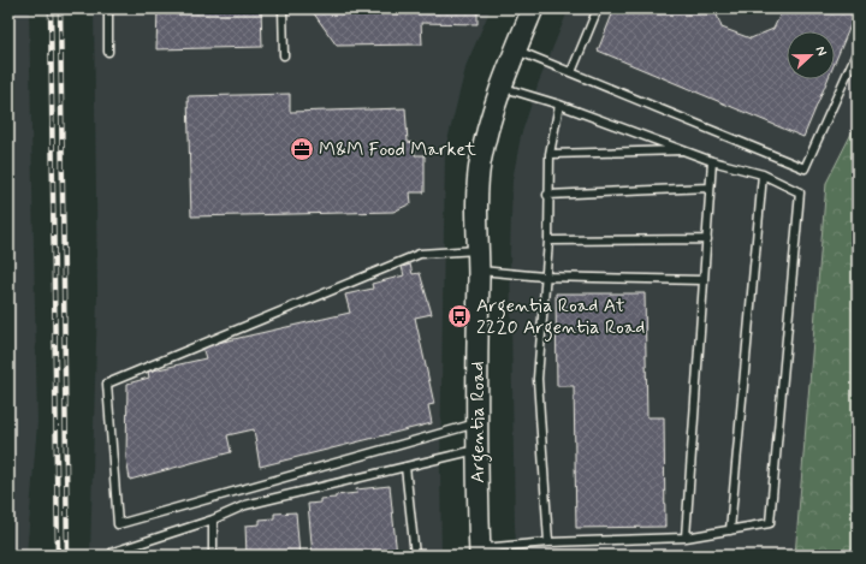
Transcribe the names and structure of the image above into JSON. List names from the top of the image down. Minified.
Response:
{"streets":{"street":["Argentia Road"]},"places":{"office":["M&M Food Market"],"bus stop":["Argentia Road At 2220 Argentia Road"]},"north":"right"}
